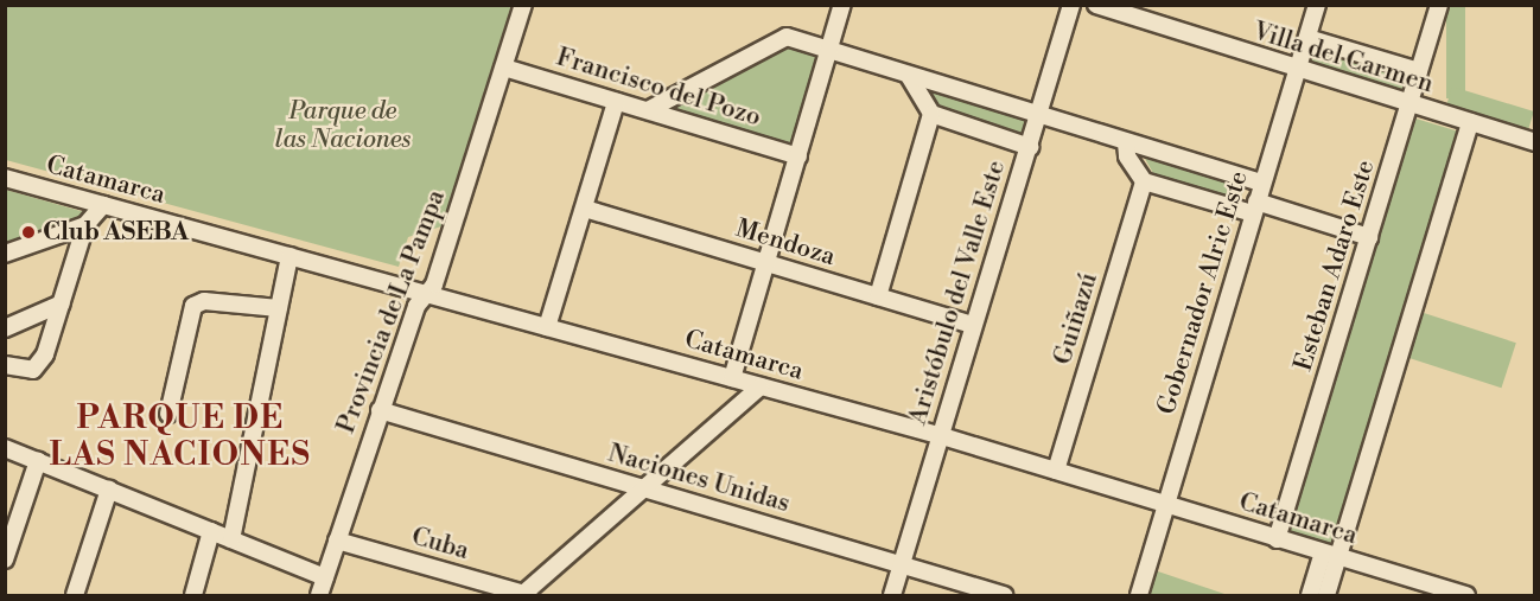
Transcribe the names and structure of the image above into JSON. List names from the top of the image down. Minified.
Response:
{"streets":{"street":["Villa del Carmen","Francisco del Pozo","Catamarca","Mendoza","Esteban Adaro Este","Aristóbulo del Valle Este","Gobernador Alric Este","Provincia de La Pampa","Guiñazú","Naciones Unidas","Cuba"]},"crossings":[["Villa del Carmen","Esteban Adaro Este"],["Villa del Carmen","Gobernador Alric Este"],["Francisco del Pozo","Provincia de La Pampa"],["Catamarca","Esteban Adaro Este"],["Catamarca","Aristóbulo del Valle Este"],["Catamarca","Gobernador Alric Este"],["Catamarca","Provincia de La Pampa"],["Catamarca","Guiñazú"],["Mendoza","Aristóbulo del Valle Este"],["Aristóbulo del Valle Este","Naciones Unidas"],["Provincia de La Pampa","Naciones Unidas"],["Provincia de La Pampa","Cuba"]],"districts":["PARQUE DE LAS NACIONES"],"parks":["Parque de las Naciones"],"places":["Club ASEBA"]}
